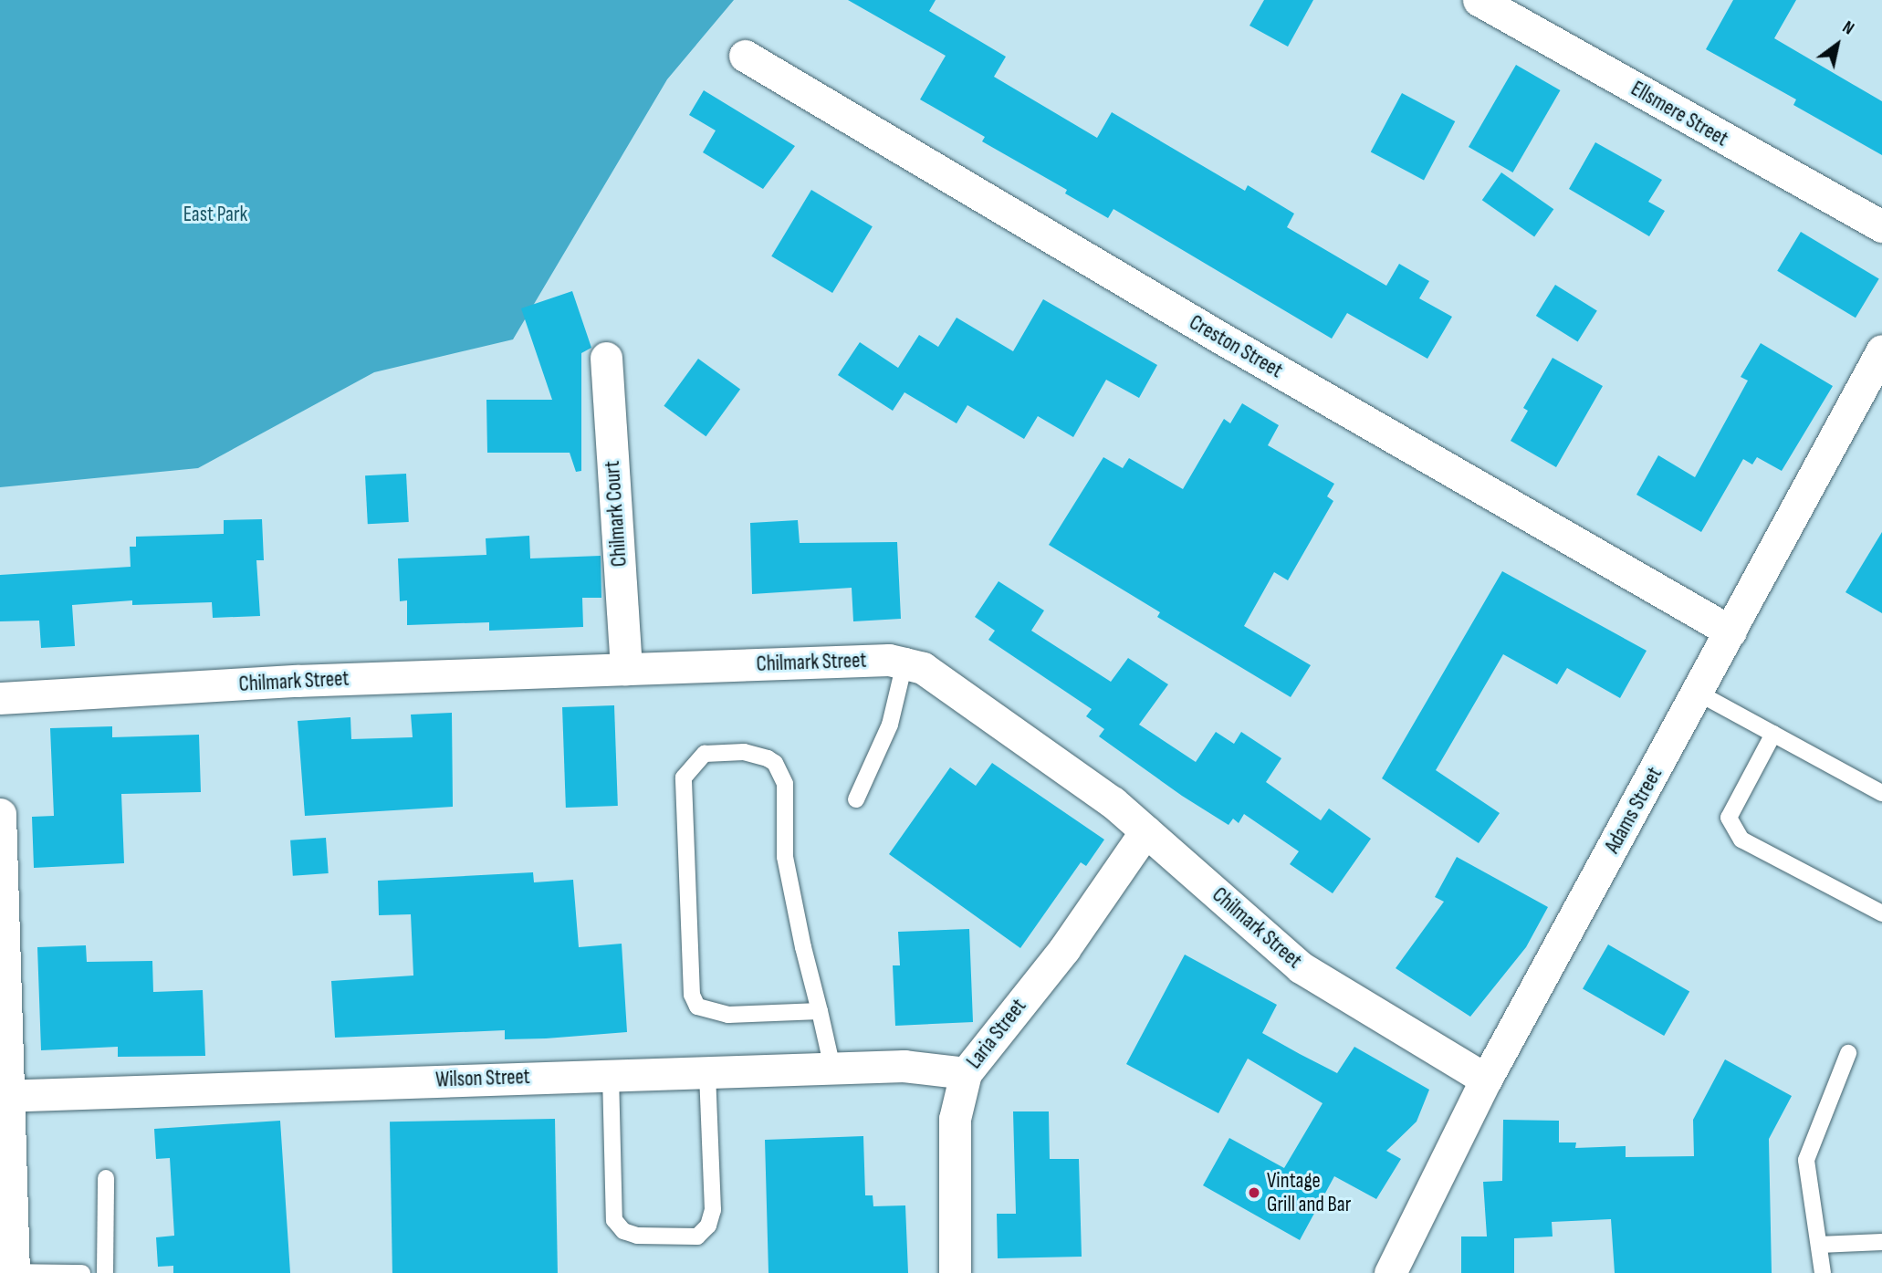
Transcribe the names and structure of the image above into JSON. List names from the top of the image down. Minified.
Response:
{"streets":{"street":["Ellsmere Street","Creston Street","Chilmark Court","Chilmark Street","Adams Street","Laria Street","Wilson Street"]},"crossings":[["Creston Street","Adams Street"],["Chilmark Court","Chilmark Street"],["Chilmark Street","Adams Street"],["Chilmark Street","Laria Street"],["Laria Street","Wilson Street"]],"parks":["East Park"],"places":["Vintage Grill and Bar"],"north":"top right"}
